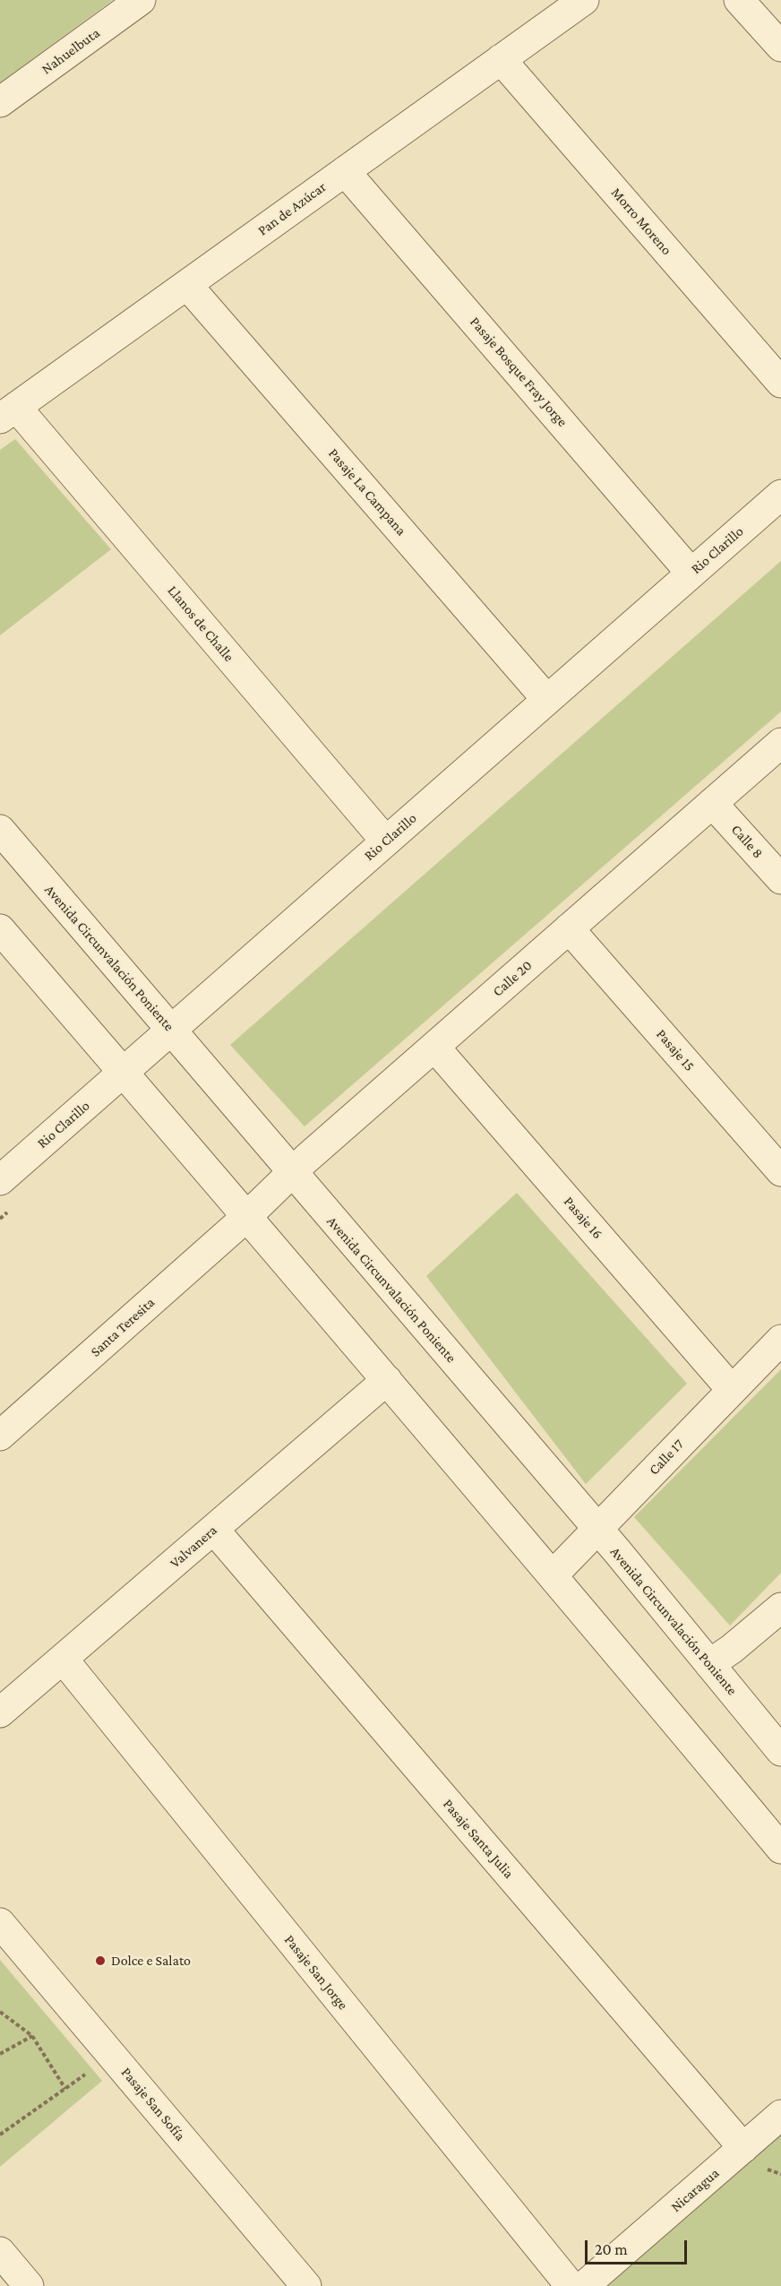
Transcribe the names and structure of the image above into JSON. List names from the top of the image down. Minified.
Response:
{"streets":{"street":["Nahuelbuta","Pan de Azúcar","Morro Moreno","Pasaje Bosque Fray Jorge","Pasaje La Campana","Rio Clarillo","Llanos de Challe","Calle 8","Avenida Circunvalación Poniente","Calle 20","Pasaje 15","Pasaje 16","Santa Teresita","Calle 17","Valvanera","Pasaje Santa Julia","Pasaje San Jorge","Pasaje San Sofía","Nicaragua"]},"crossings":[["Pan de Azúcar","Morro Moreno"],["Pan de Azúcar","Pasaje Bosque Fray Jorge"],["Pan de Azúcar","Pasaje La Campana"],["Pan de Azúcar","Llanos de Challe"],["Pasaje Bosque Fray Jorge","Rio Clarillo"],["Pasaje La Campana","Rio Clarillo"],["Rio Clarillo","Llanos de Challe"],["Rio Clarillo","Avenida Circunvalación Poniente"],["Calle 8","Calle 20"],["Avenida Circunvalación Poniente","Calle 20"],["Avenida Circunvalación Poniente","Calle 17"],["Calle 20","Pasaje 15"],["Calle 20","Pasaje 16"],["Calle 20","Santa Teresita"],["Pasaje 16","Calle 17"],["Valvanera","Pasaje Santa Julia"],["Valvanera","Pasaje San Jorge"],["Pasaje Santa Julia","Nicaragua"]],"places":["Dolce e Salato"],"scale_bar":"20 m"}
